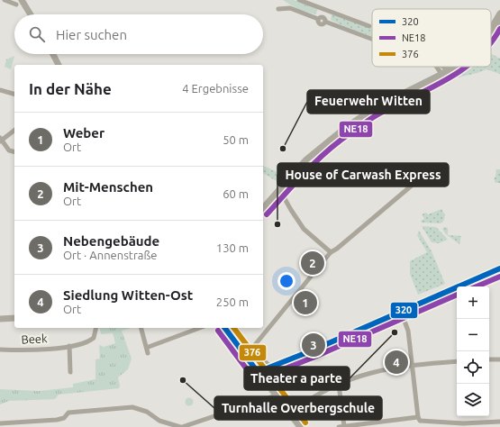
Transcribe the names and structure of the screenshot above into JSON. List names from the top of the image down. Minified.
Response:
{"streets":{"street":["Beek"]},"places":["Feuerwehr Witten","House of Carwash Express","Theater a parte","Turnhalle Overbergschule"],"lines":["transit line NE18","transit line 320","transit line 376"],"legend":["320","NE18","376"],"page":{"search":"Hier suchen","heading":["In der Nähe","4 Ergebnisse"],"list":[{"mark":"1","name":"Weber","note":"Ort","value":"50 m"},{"mark":"2","name":"Mit-Menschen","note":"Ort","value":"60 m"},{"mark":"3","name":"Nebengebäude","note":"Ort · Annenstraße","value":"130 m"},{"mark":"4","name":"Siedlung Witten-Ost","note":"Ort","value":"250 m"}],"pins":["2","1","3","4"],"map_buttons":["+","−"]}}
